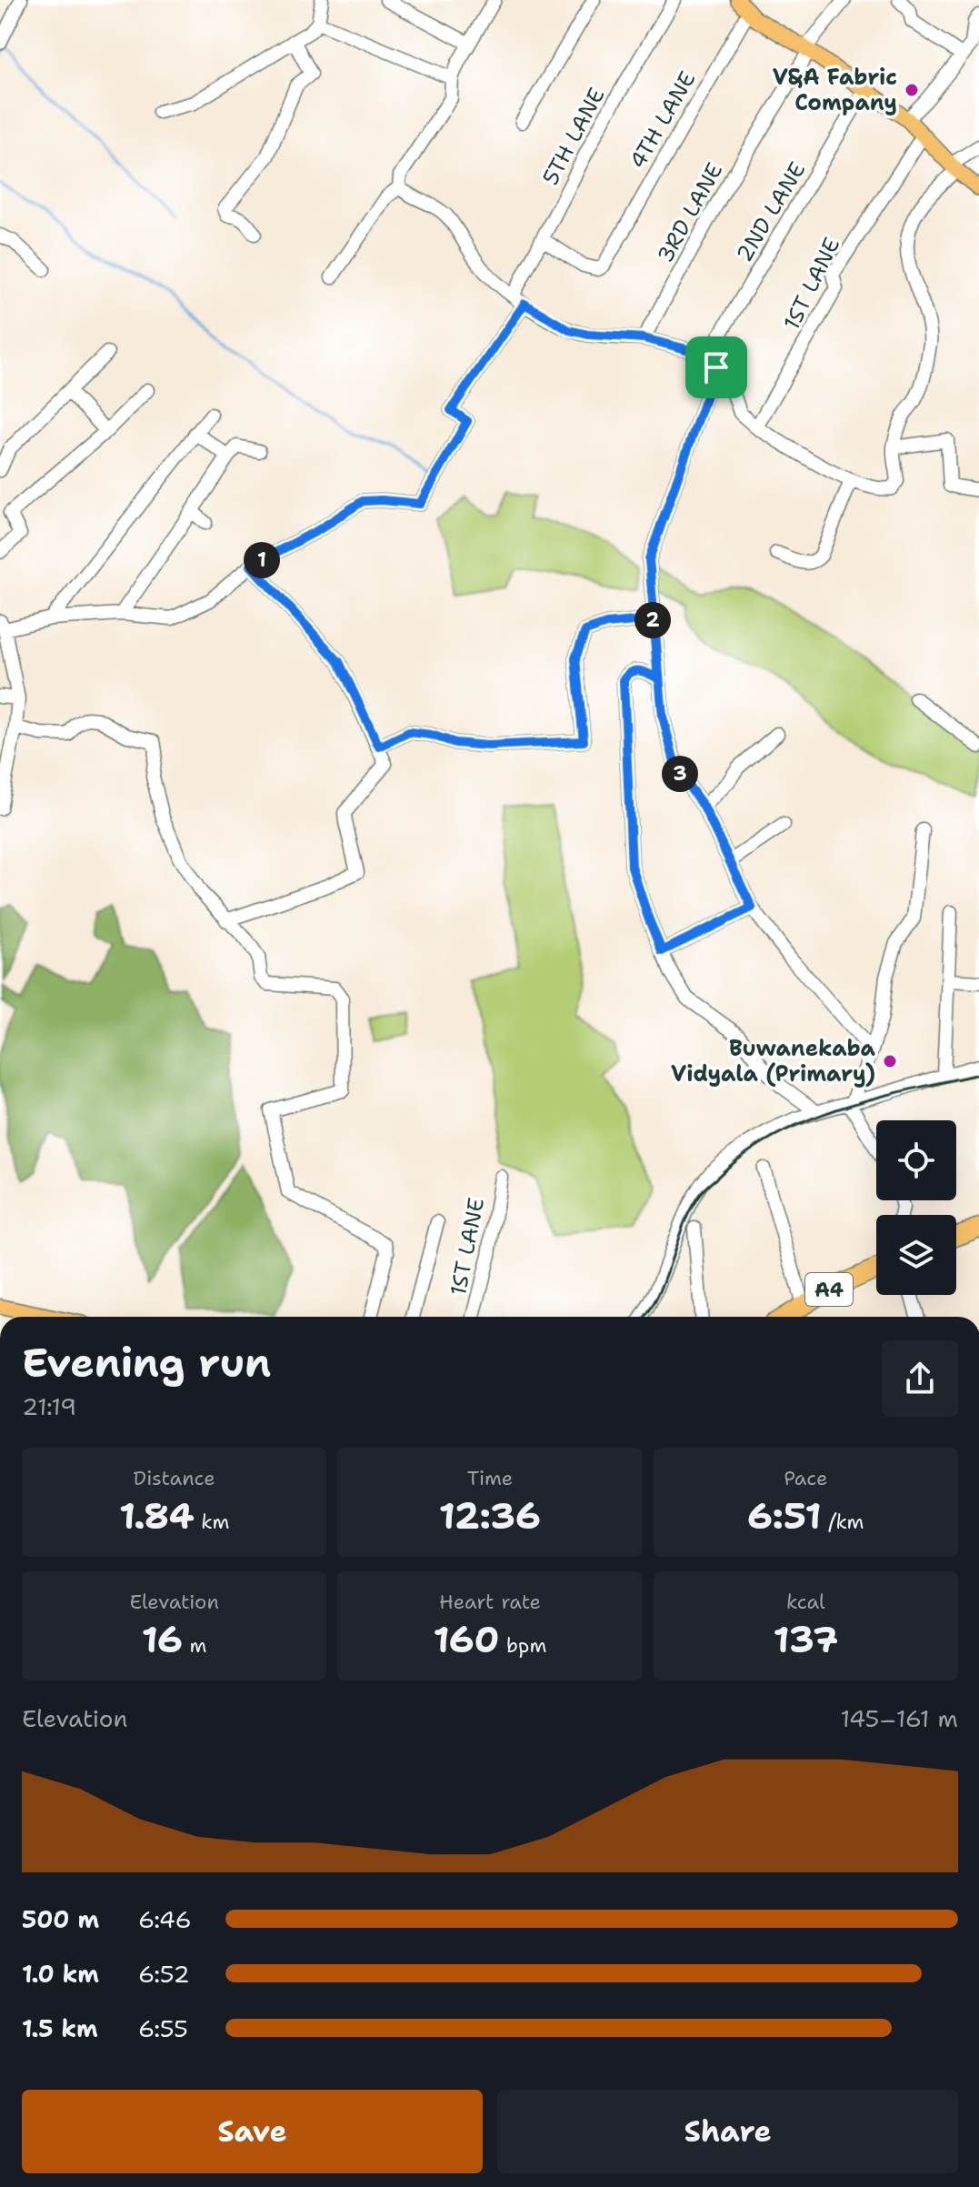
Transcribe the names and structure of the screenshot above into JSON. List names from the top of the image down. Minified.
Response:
{"streets":{"highway":["A4"],"street":["4TH LANE","5TH LANE","2ND LANE","3RD LANE","1ST LANE"]},"crossings":[["4TH LANE","5TH LANE"]],"places":["V&A Fabric Company","Buwanekaba Vidyala (Primary)"],"page":{"pins":["1","2","3"],"heading":["Evening run","21:19"],"stats":[["Distance","1.84 km"],["Time","12:36"],["Pace","6:51 /km"],["Elevation","16 m"],["Heart rate","160 bpm"],["kcal","137"]],"chart":["Elevation","145–161 m"],"list":[{"name":"500 m","note":"6:46"},{"name":"1.0 km","note":"6:52"},{"name":"1.5 km","note":"6:55"}],"buttons":["Save","Share"]}}
